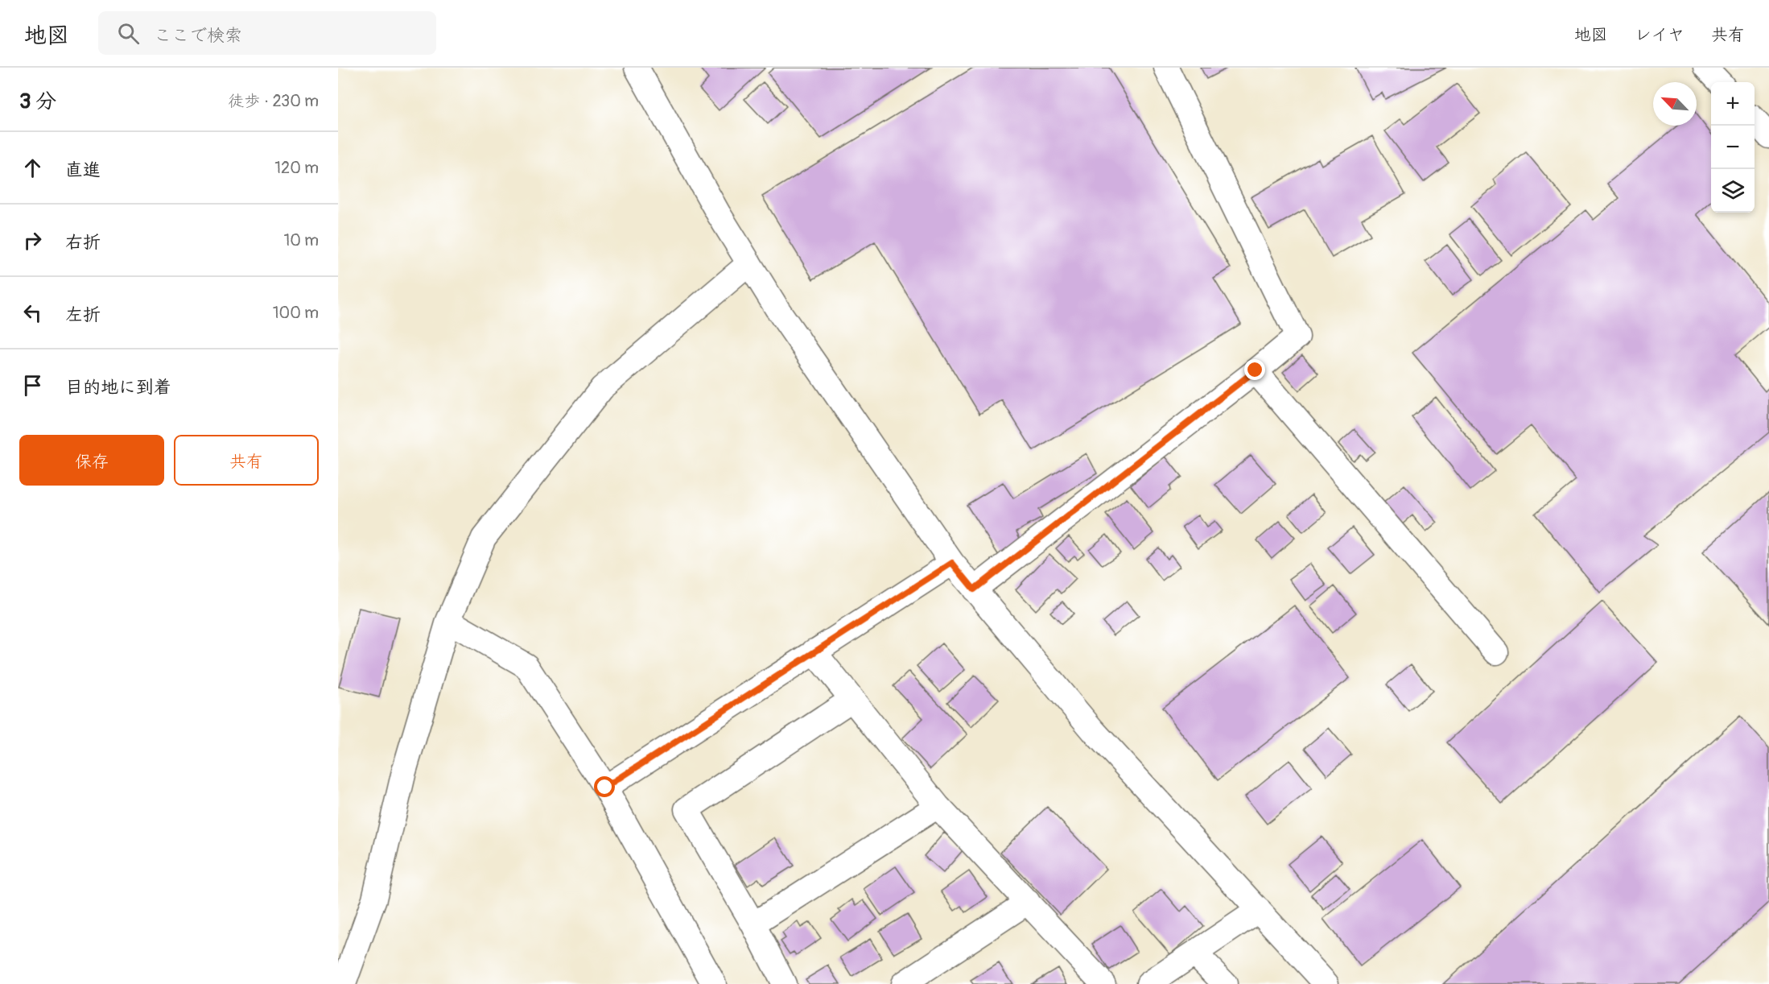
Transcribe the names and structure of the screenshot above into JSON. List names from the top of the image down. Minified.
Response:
{"north":"top left","page":{"header":"地図","search":"ここで検索","nav":["地図","レイヤ","共有"],"heading":["3 分","徒歩 · 230 m"],"map_buttons":["+","−"],"list":[["直進","120 m"],["右折","10 m"],["左折","100 m"],"目的地に到着"],"buttons":["保存","共有"]}}
